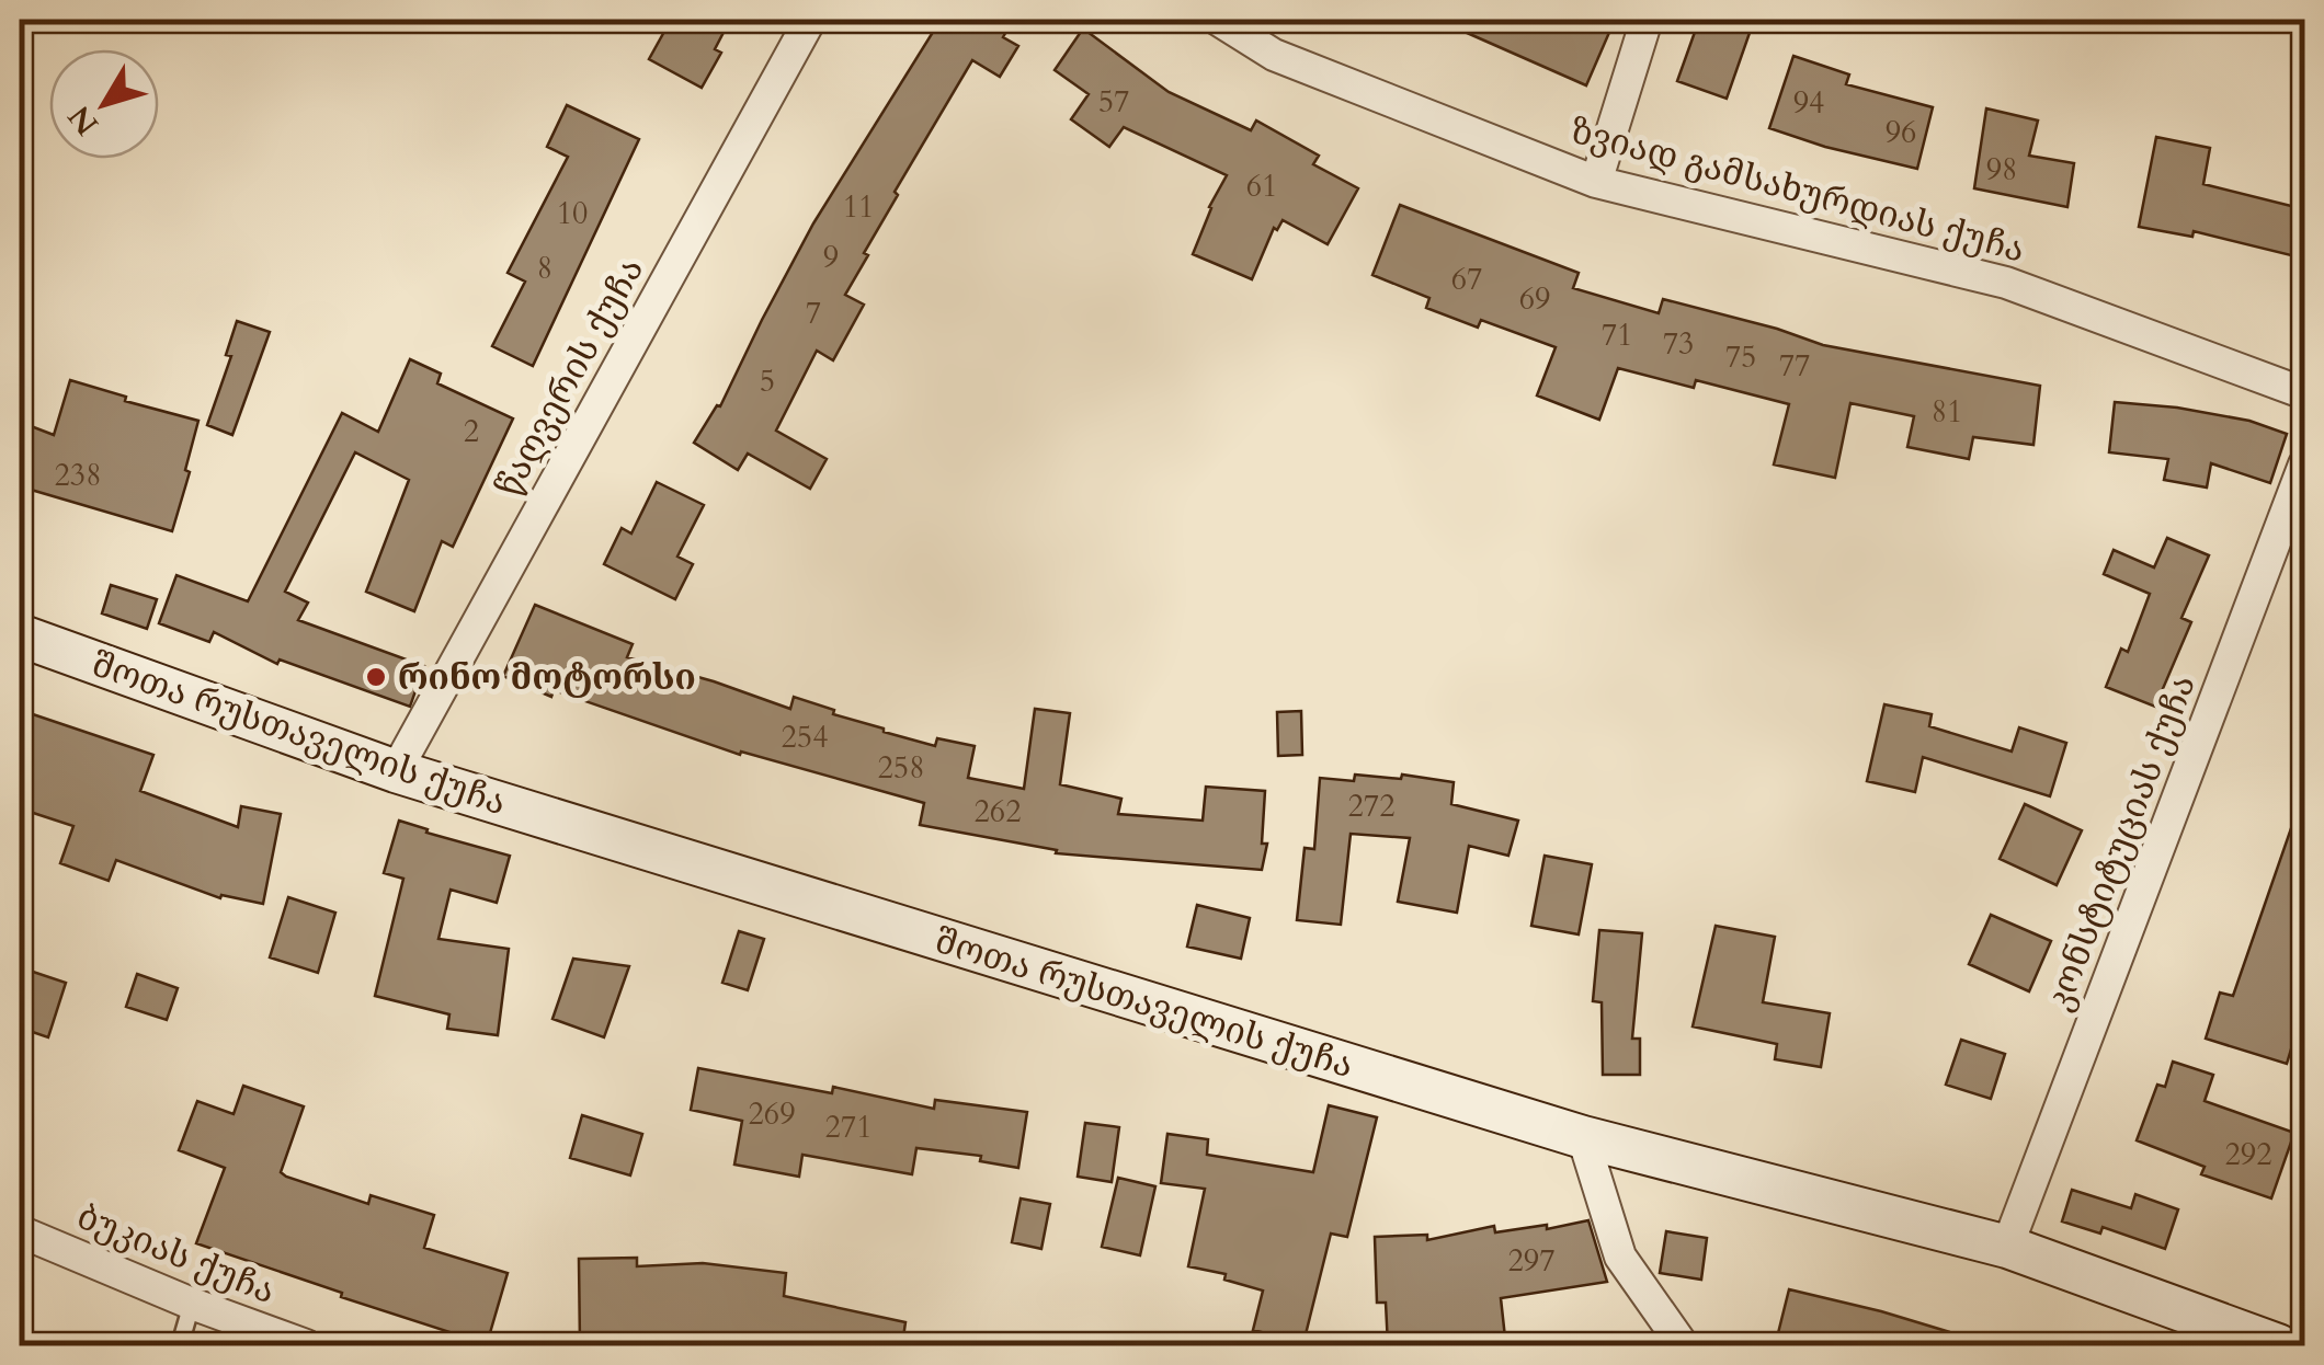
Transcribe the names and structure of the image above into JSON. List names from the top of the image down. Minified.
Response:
{"streets":{"main road":["შოთა რუსთაველის ქუჩა"],"street":["ზვიად გამსახურდიას ქუჩა","წაღვერის ქუჩა","კონსტიტუციას ქუჩა","ბუკიას ქუჩა"]},"crossings":[["წაღვერის ქუჩა","შოთა რუსთაველის ქუჩა"],["შოთა რუსთაველის ქუჩა","კონსტიტუციას ქუჩა"]],"places":["რინო მოტორსი"],"house_numbers":["57","94","96","98","61","11","10","9","8","67","69","7","71","73","75","77","5","81","2","238","254","258","272","262","269","271","292","297"],"north":"bottom left"}
